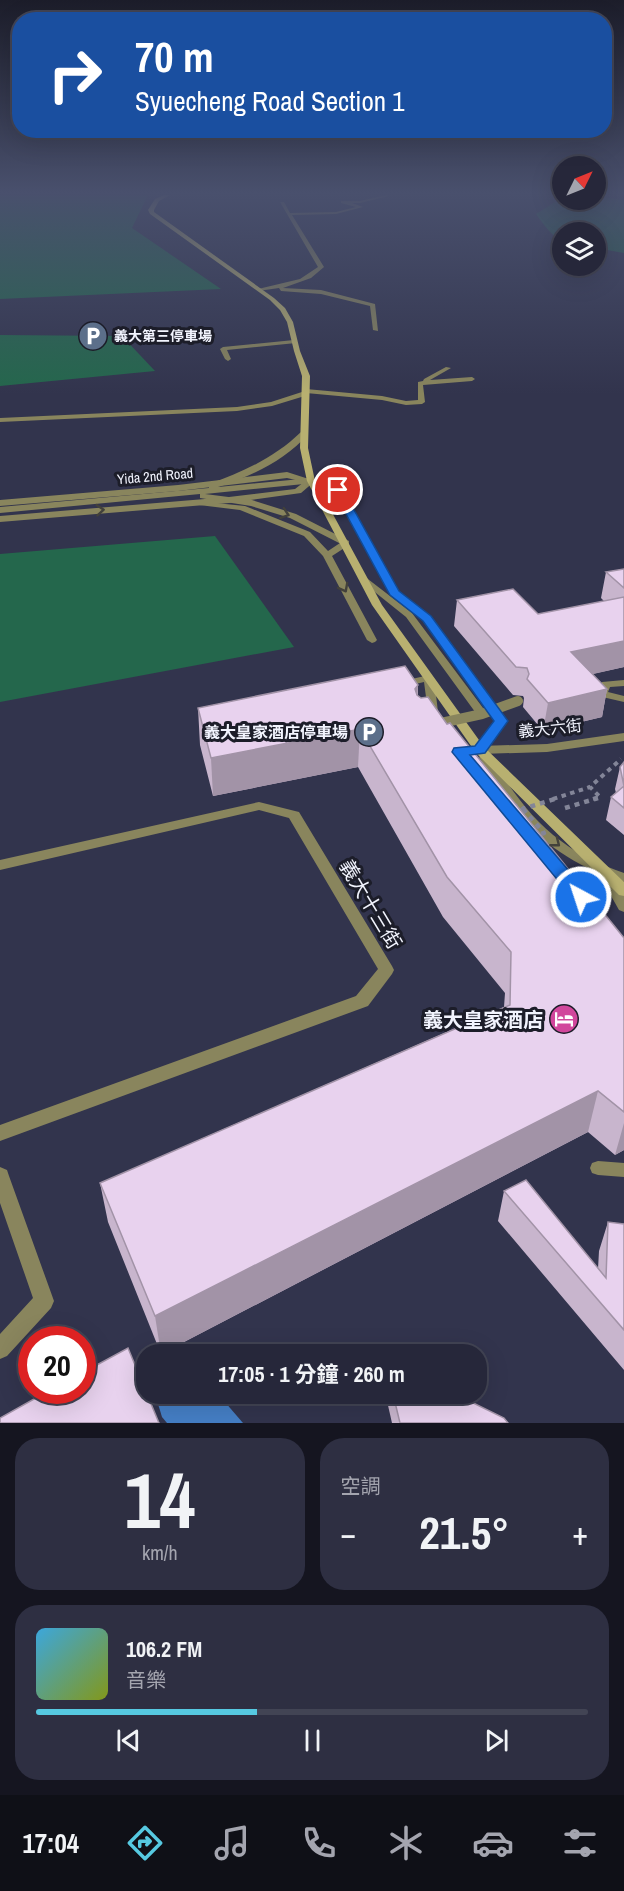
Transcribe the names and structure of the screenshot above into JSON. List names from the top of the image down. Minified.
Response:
{"streets":{"street":["Yida 2nd Road","義大六街","義大十三街"]},"places":{"parking":["義大第三停車場","義大皇家酒店停車場"],"hotel":["義大皇家酒店"]},"north":"top right","page":{"turn":["70 m","Syuecheng Road Section 1"],"limit":"20","trip":"17:05 · 1 分鐘 · 260 m","tile":[["14","km/h"],"空調"],"heat":["−","21.5°","+"],"song":["106.2 FM","音樂"],"tabs":"17:04"}}
